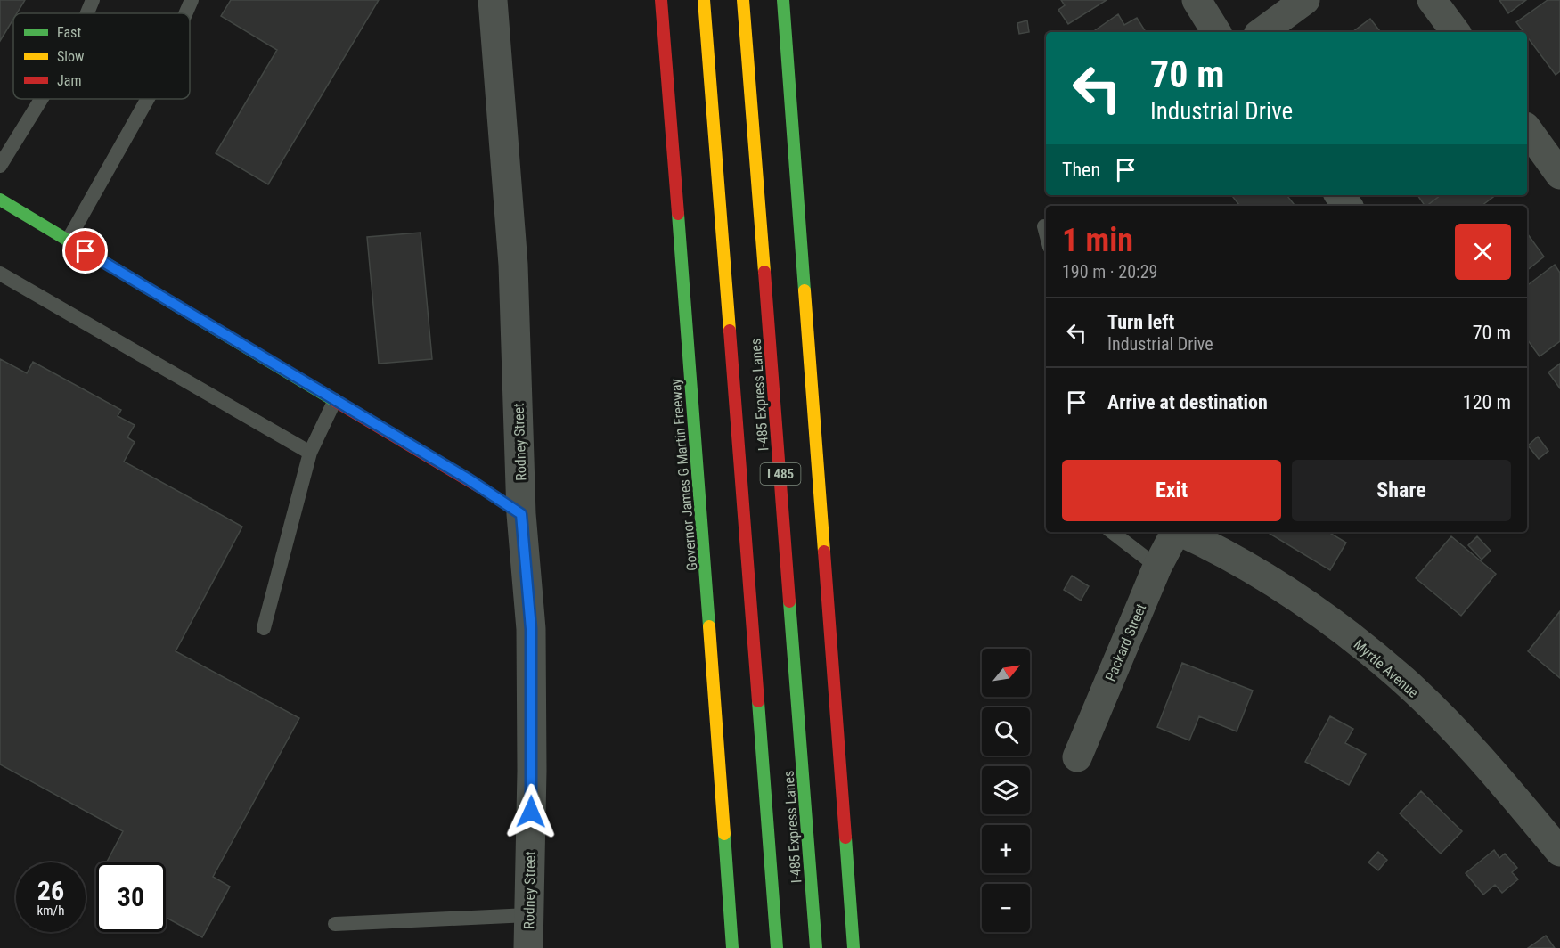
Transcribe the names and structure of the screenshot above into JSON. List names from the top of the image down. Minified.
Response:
{"streets":{"main road":["I-485 Express Lanes","I 485","Governor James G Martin Freeway"],"street":["Rodney Street","Packard Street","Myrtle Avenue"]},"legend":["Fast","Slow","Jam"],"north":"top right","page":{"turn":["70 m","Industrial Drive"],"then":"Then","heading":["1 min","190 m · 20:29"],"list":[{"name":"Turn left","note":"Industrial Drive","value":"70 m"},{"name":"Arrive at destination","value":"120 m"}],"buttons":["Exit","Share"],"map_buttons":["+","−"],"speed":"26 km/h","limit":"30"}}
